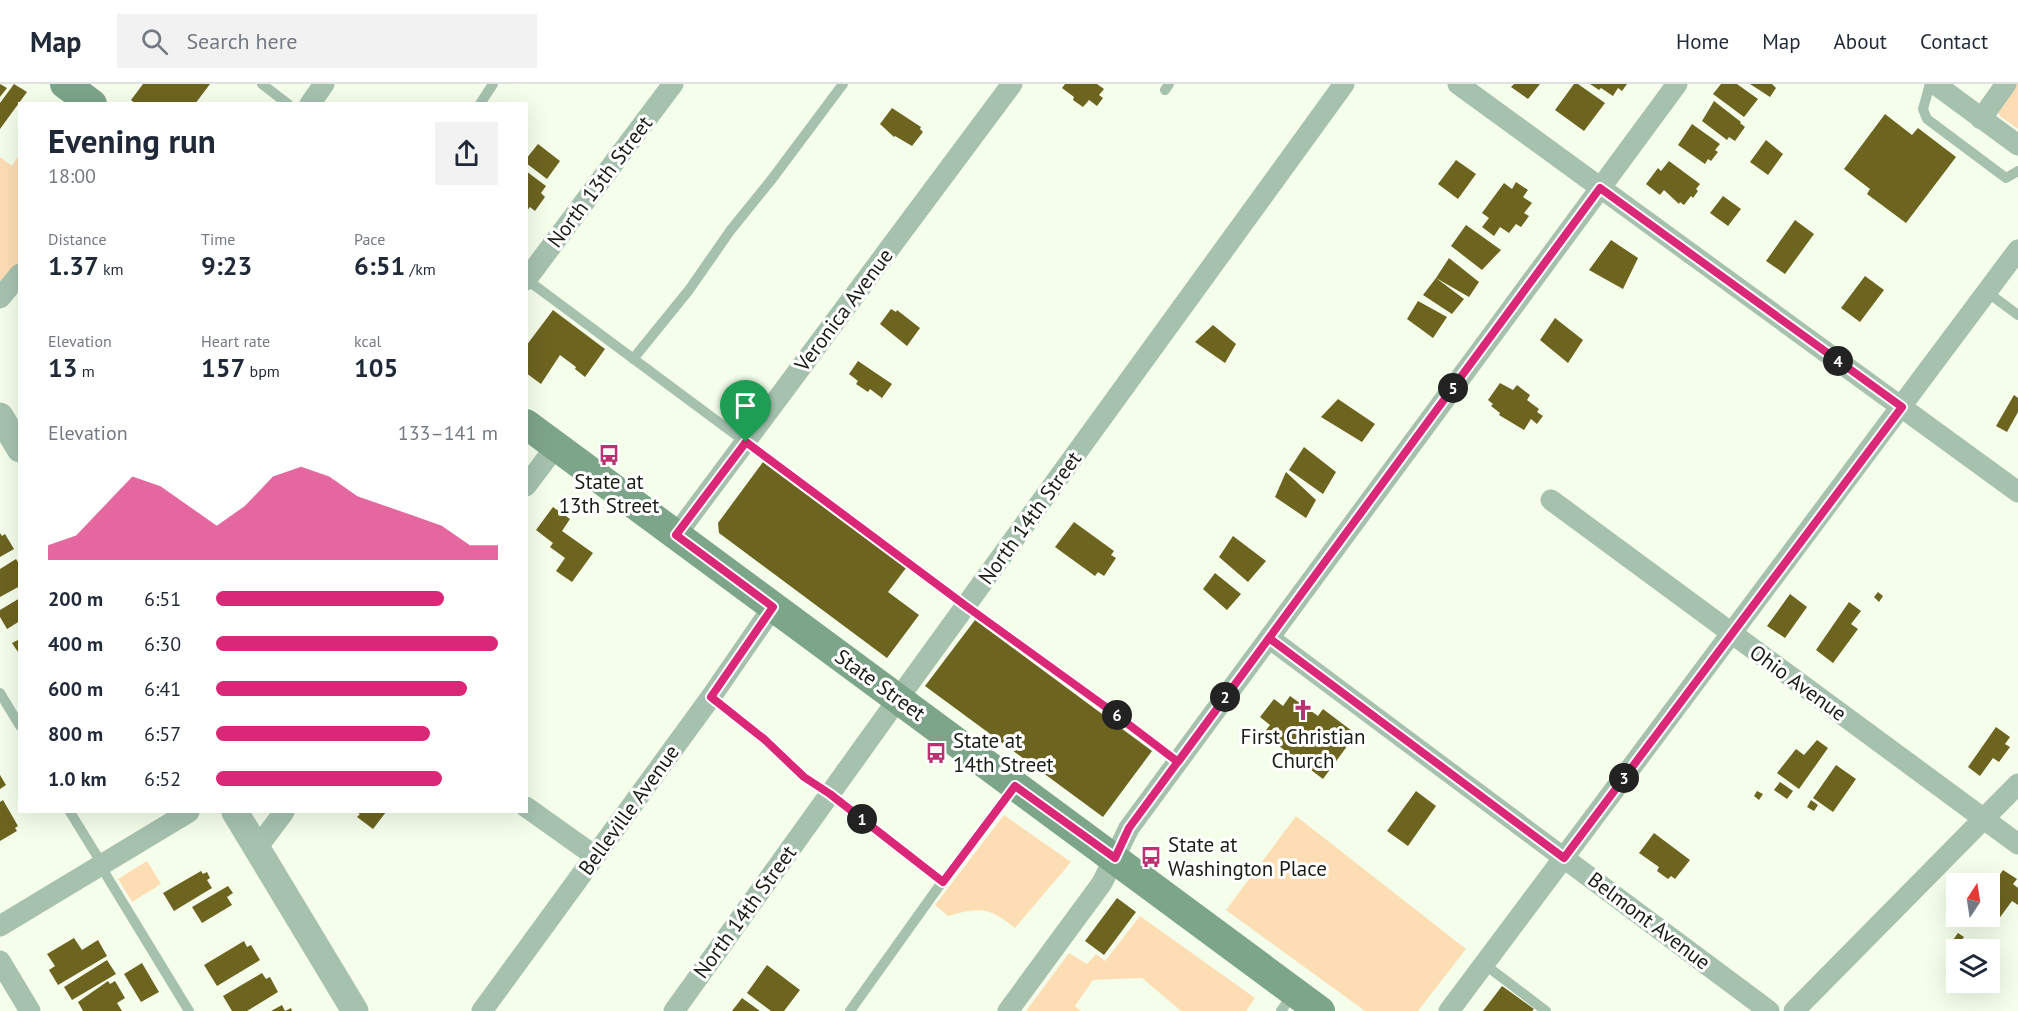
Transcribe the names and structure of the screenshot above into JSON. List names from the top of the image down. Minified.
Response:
{"streets":{"main road":["State Street"],"street":["North 13th Street","Veronica Avenue","North 14th Street","Ohio Avenue","Belleville Avenue","Belmont Avenue"]},"crossings":[["Veronica Avenue","State Street"],["North 14th Street","State Street"],["State Street","Belleville Avenue"]],"places":{"bus stop":["State at 13th Street","State at 14th Street","State at Washington Place"],"church":["First Christian Church"]},"north":"top","page":{"header":"Map","search":"Search here","nav":["Home","Map","About","Contact"],"heading":["Evening run","18:00"],"stats":[["Distance","1.37 km"],["Time","9:23"],["Pace","6:51 /km"],["Elevation","13 m"],["Heart rate","157 bpm"],["kcal","105"]],"pins":["4","5","2","6","3","1"],"chart":["Elevation","133–141 m"],"list":[{"name":"200 m","note":"6:51"},{"name":"400 m","note":"6:30"},{"name":"600 m","note":"6:41"},{"name":"800 m","note":"6:57"},{"name":"1.0 km","note":"6:52"}]}}
